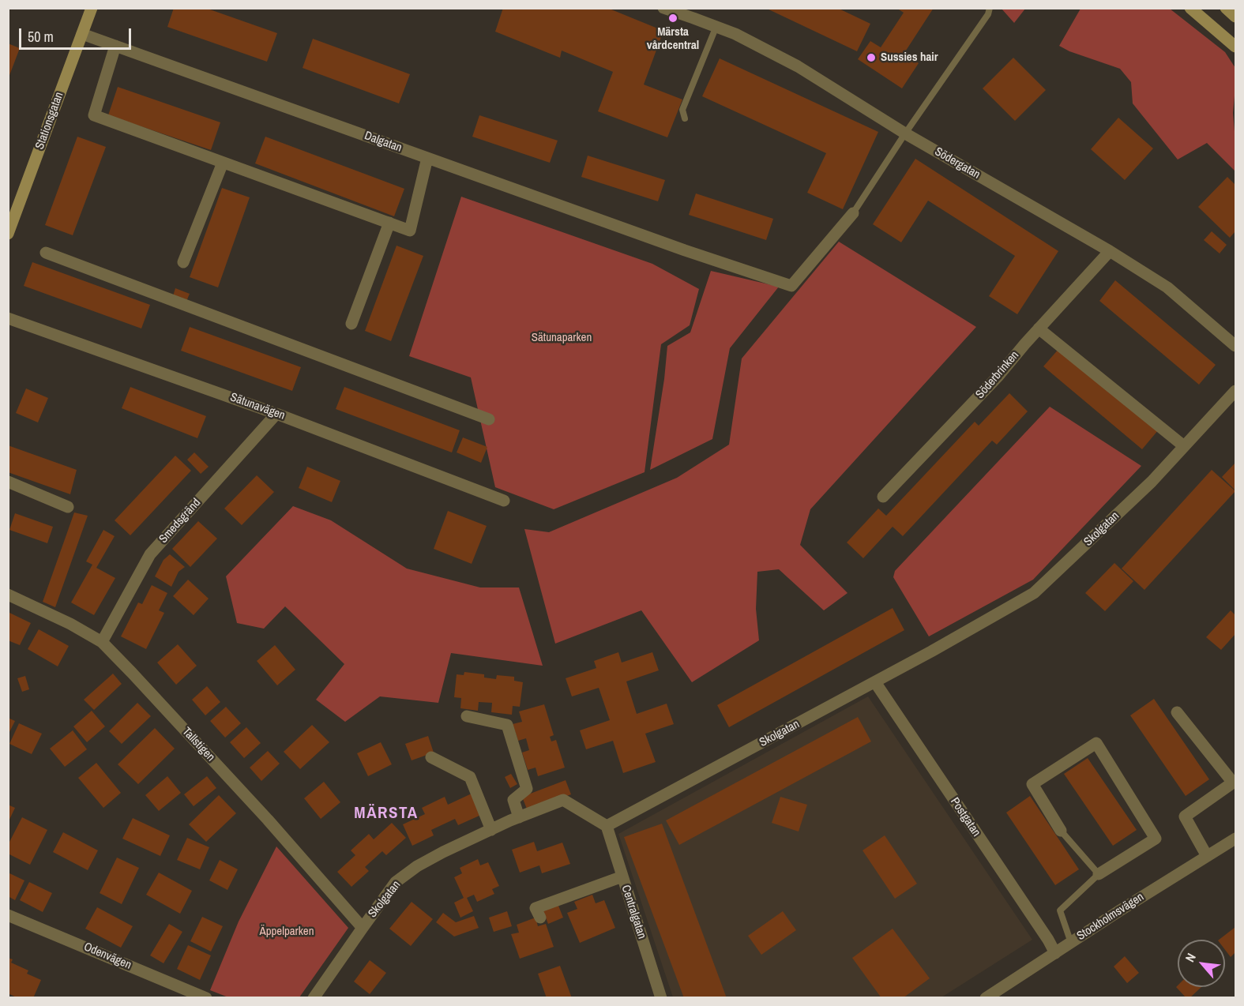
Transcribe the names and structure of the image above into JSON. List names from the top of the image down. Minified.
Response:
{"streets":{"street":["Stationsgatan","Dalgatan","Södergatan","Söderbrinken","Sätunavägen","Smedsgränd","Skolgatan","Tallstigen","Postgatan","Centralgatan","Stockholmsvägen","Odenvägen"]},"crossings":[["Stationsgatan","Dalgatan"],["Södergatan","Söderbrinken"],["Sätunavägen","Smedsgränd"],["Smedsgränd","Tallstigen"],["Skolgatan","Tallstigen"],["Skolgatan","Postgatan"],["Skolgatan","Centralgatan"],["Postgatan","Stockholmsvägen"]],"districts":["MÄRSTA"],"parks":["Sätunaparken","Äppelparken"],"places":["Märsta vårdcentral","Sussies hair"],"scale_bar":"50 m","north":"top left"}
